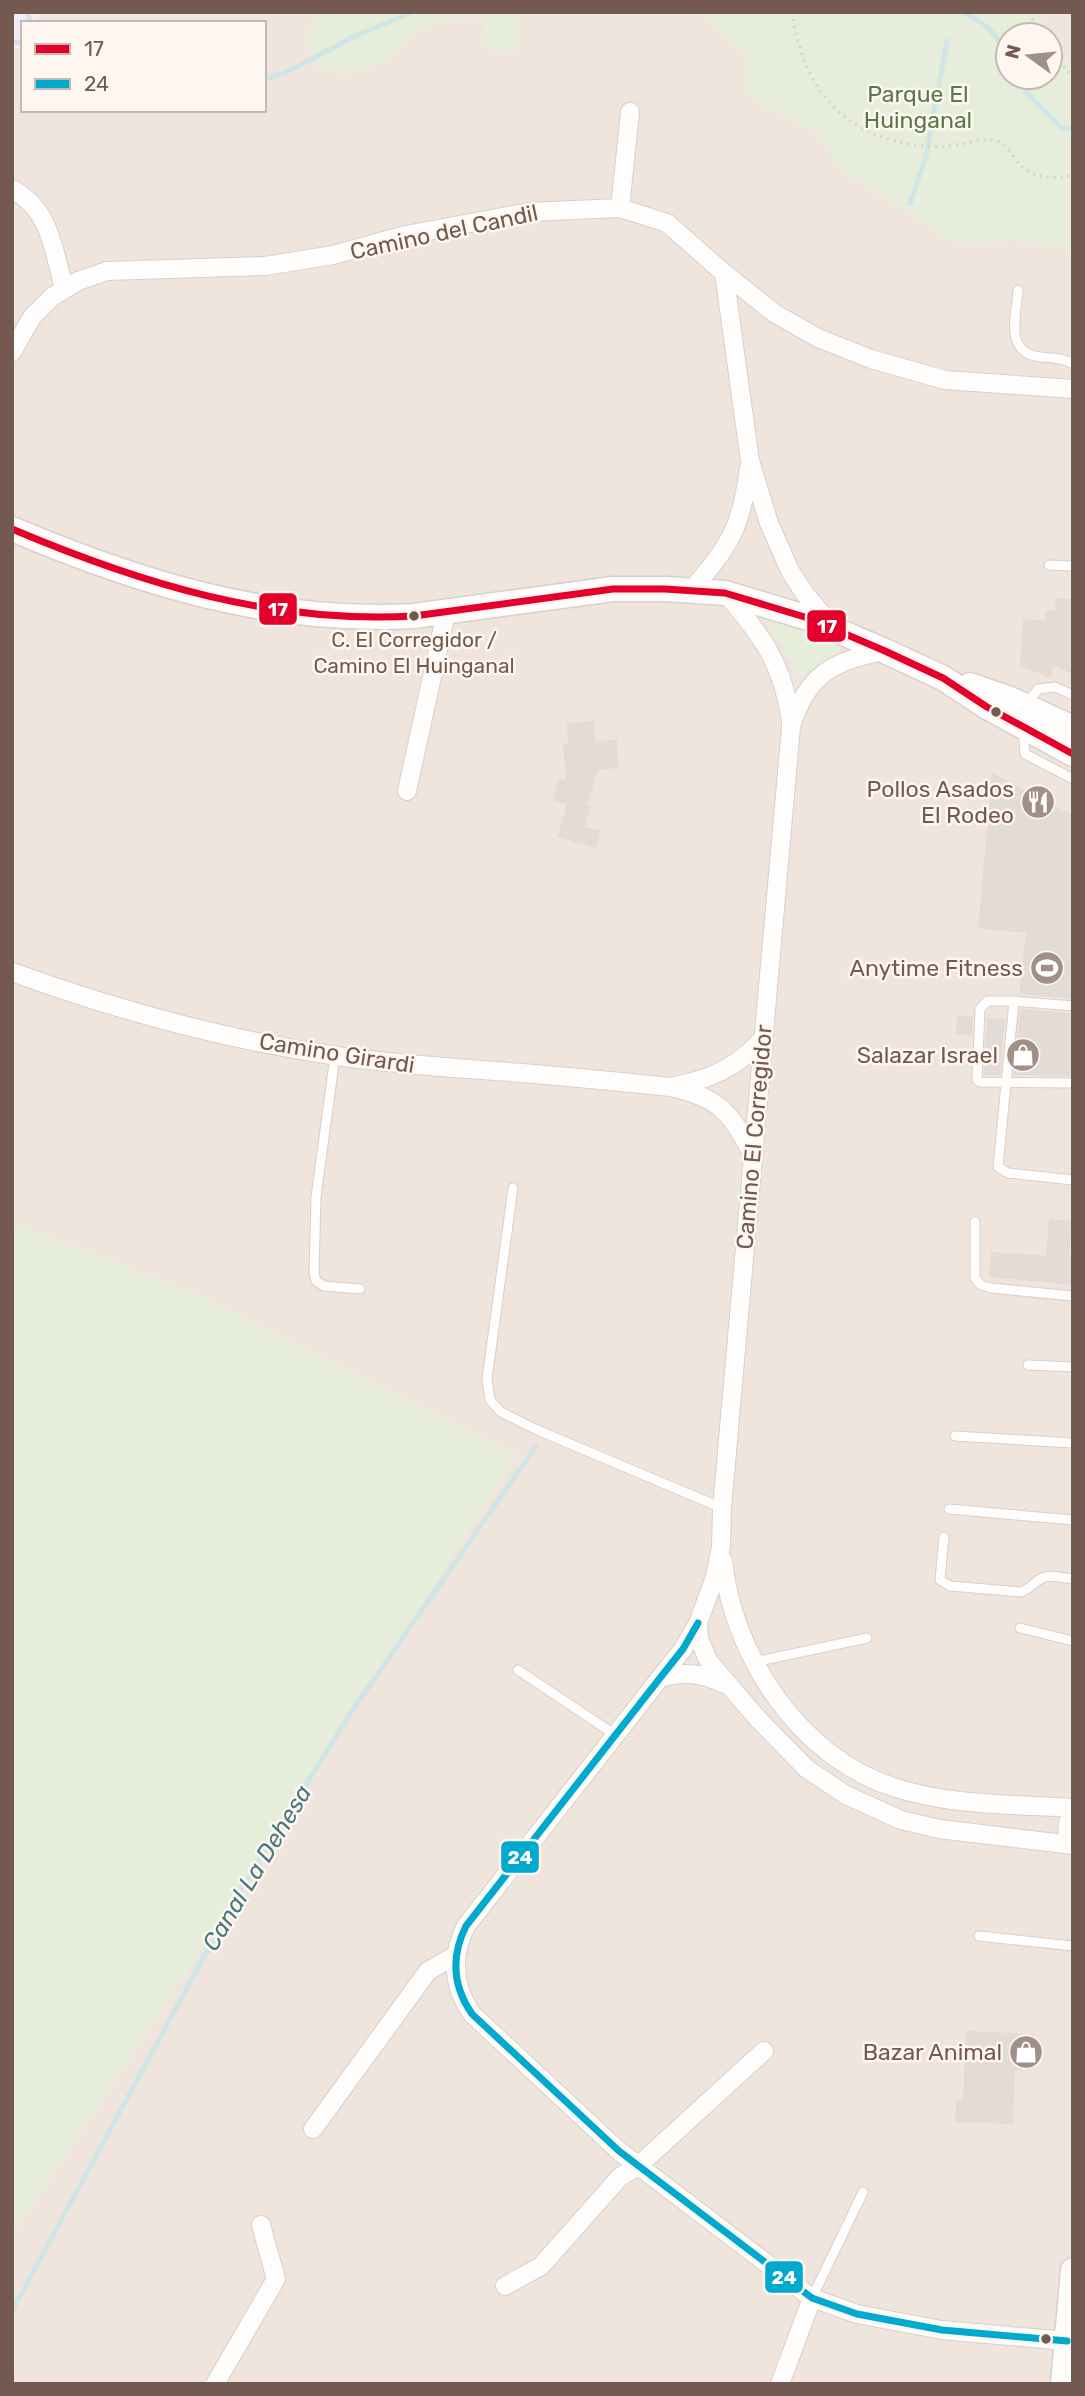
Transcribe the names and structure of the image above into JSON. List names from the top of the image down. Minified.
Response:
{"streets":{"street":["Camino del Candil","Camino Girardi","Camino El Corregidor"]},"crossings":[["Camino Girardi","Camino El Corregidor"]],"water":["Canal La Dehesa"],"parks":["Parque El Huinganal"],"places":{"other":["C. El Corregidor / Camino El Huinganal"],"restaurant":["Pollos Asados El Rodeo"],"sports":["Anytime Fitness"],"shop":["Salazar Israel","Bazar Animal"]},"lines":["transit line 17","transit line 24"],"legend":["17","24"],"north":"left"}
